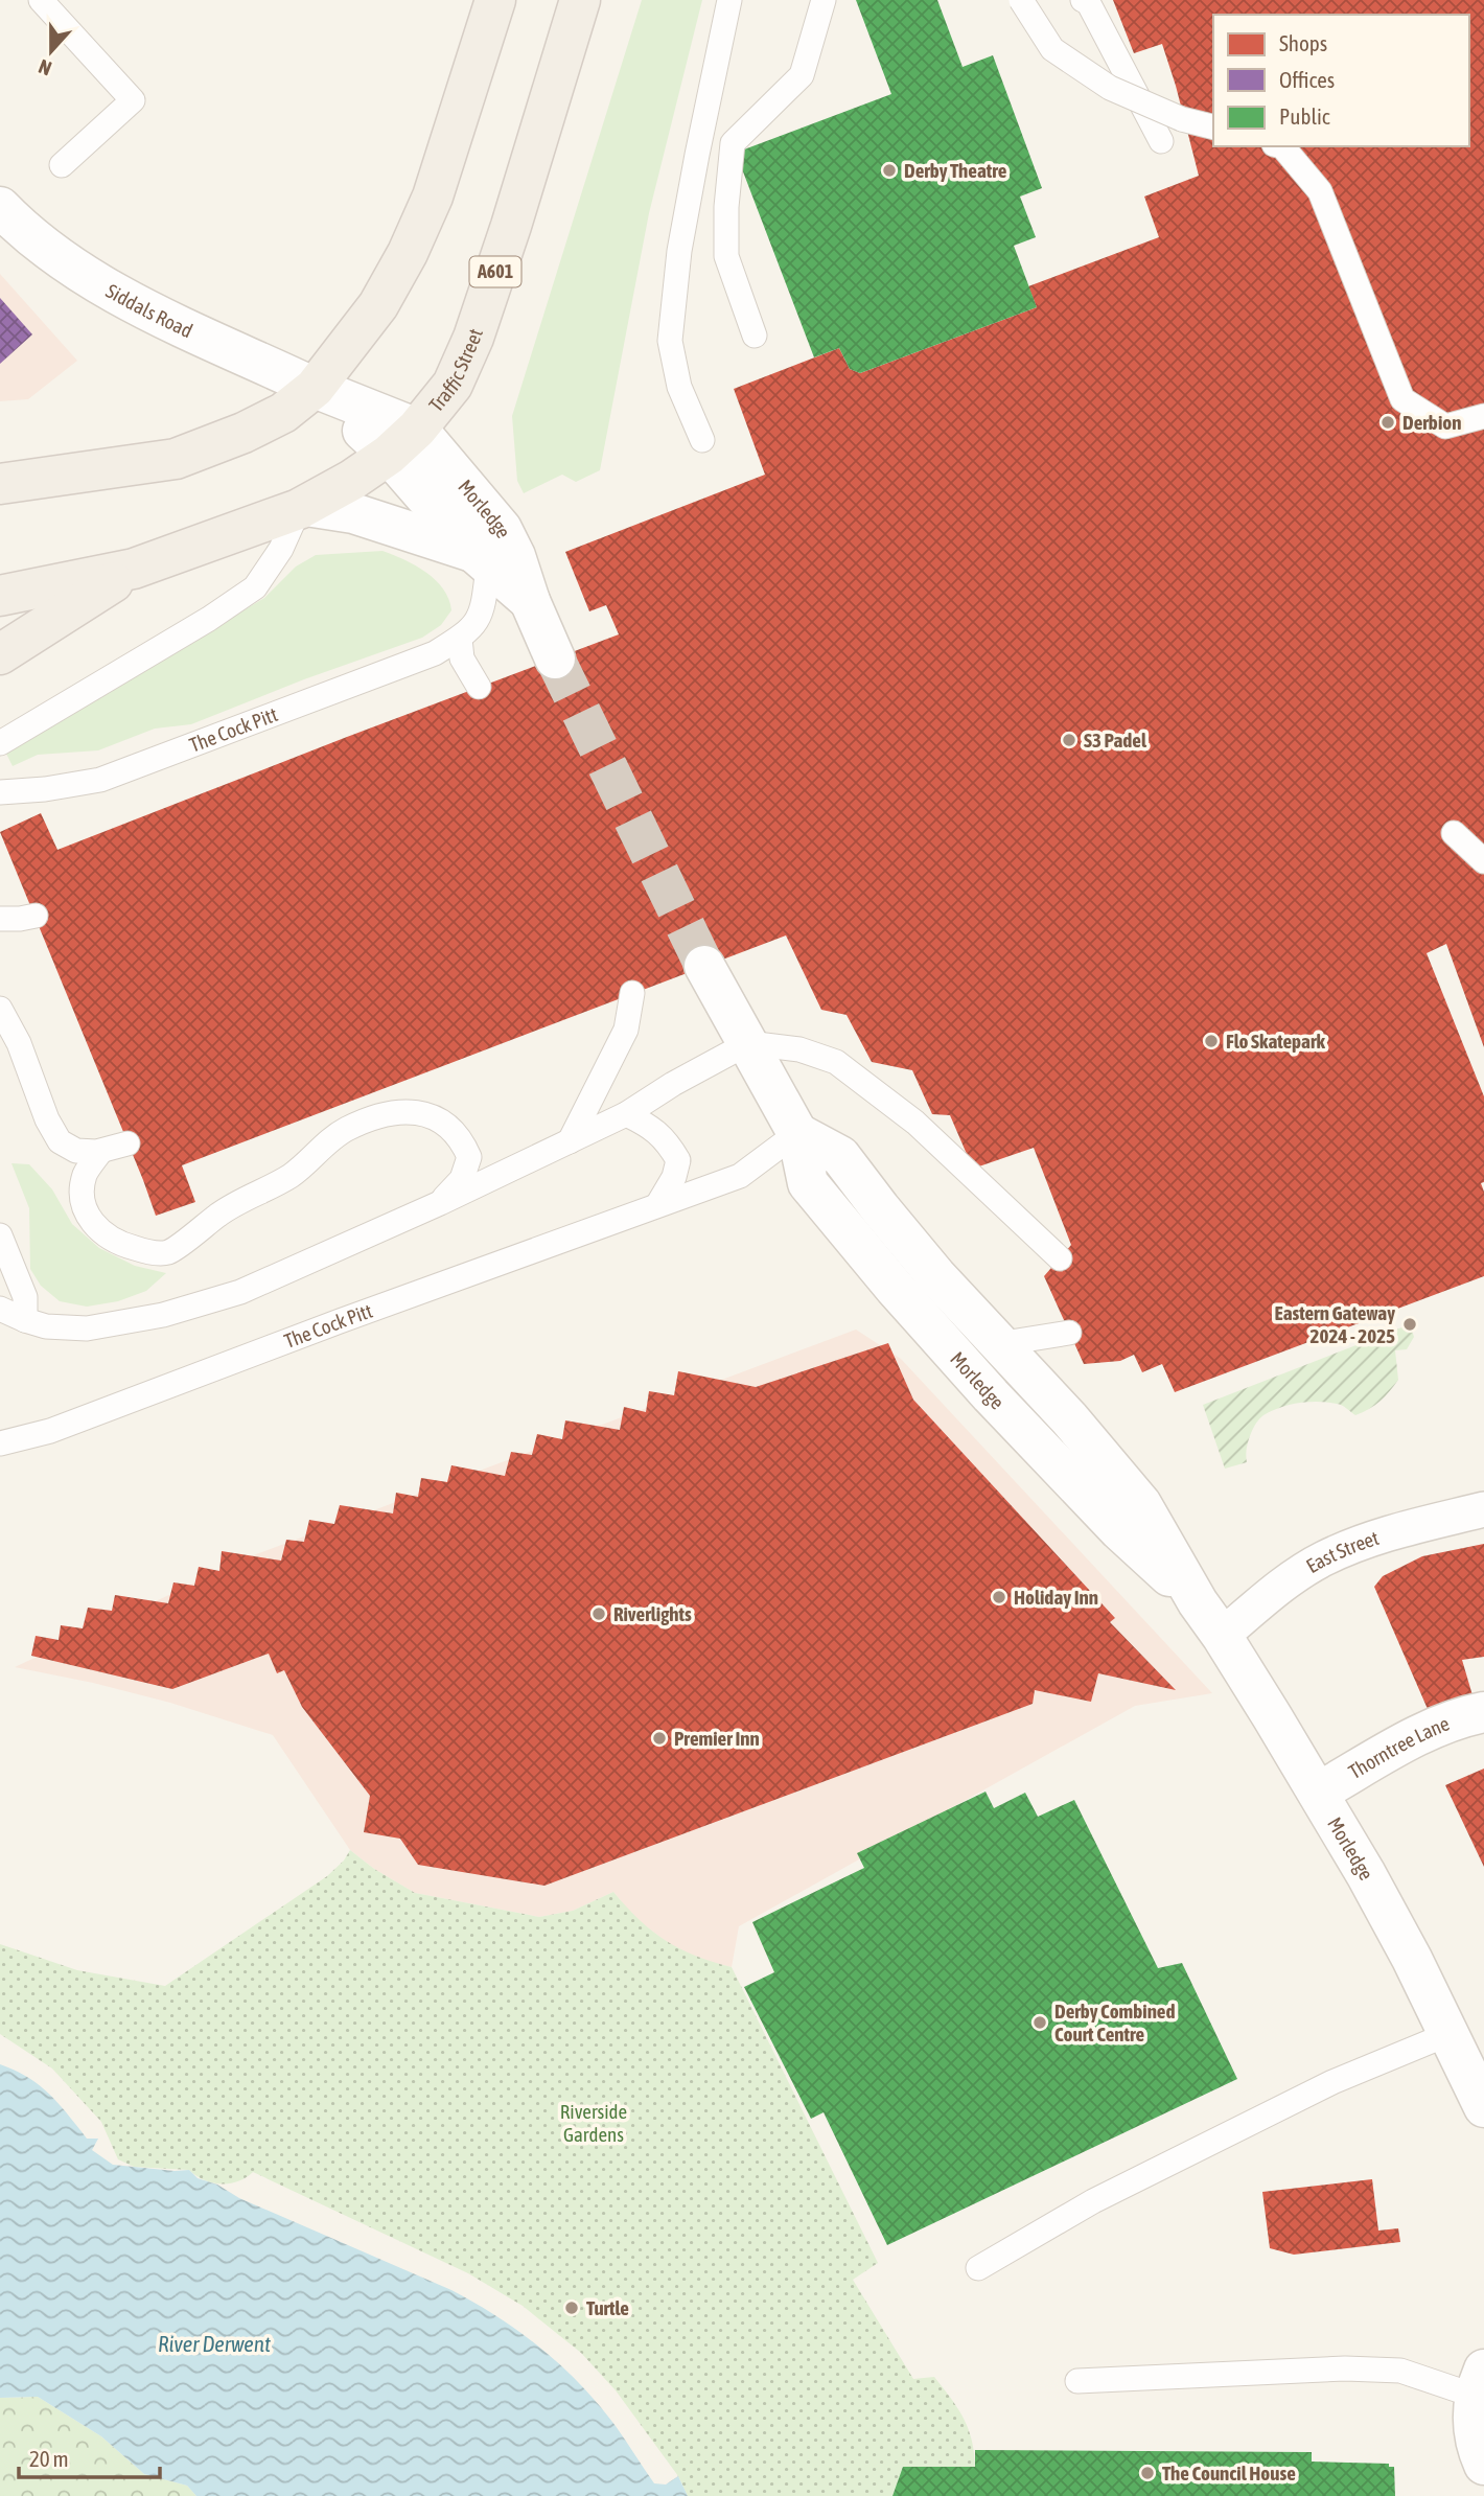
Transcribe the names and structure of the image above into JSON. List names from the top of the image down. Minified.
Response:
{"streets":{"main road":["A601","Traffic Street"],"street":["Siddals Road","Morledge","East Street","Thorntree Lane"],"lane":["The Cock Pitt"]},"crossings":[["A601","Traffic Street"],["Siddals Road","Traffic Street"],["Siddals Road","Morledge"],["Traffic Street","Morledge"],["Morledge","The Cock Pitt"],["Morledge","East Street"],["Morledge","Thorntree Lane"]],"water":["River Derwent"],"parks":["Riverside Gardens"],"places":["Derby Theatre","Derbion","S3 Padel","Flo Skatepark","Eastern Gateway 2024 - 2025","Holiday Inn","Riverlights","Premier Inn","Derby Combined Court Centre","Turtle","The Council House"],"legend":["Shops","Offices","Public"],"scale_bar":"20 m","north":"bottom"}
